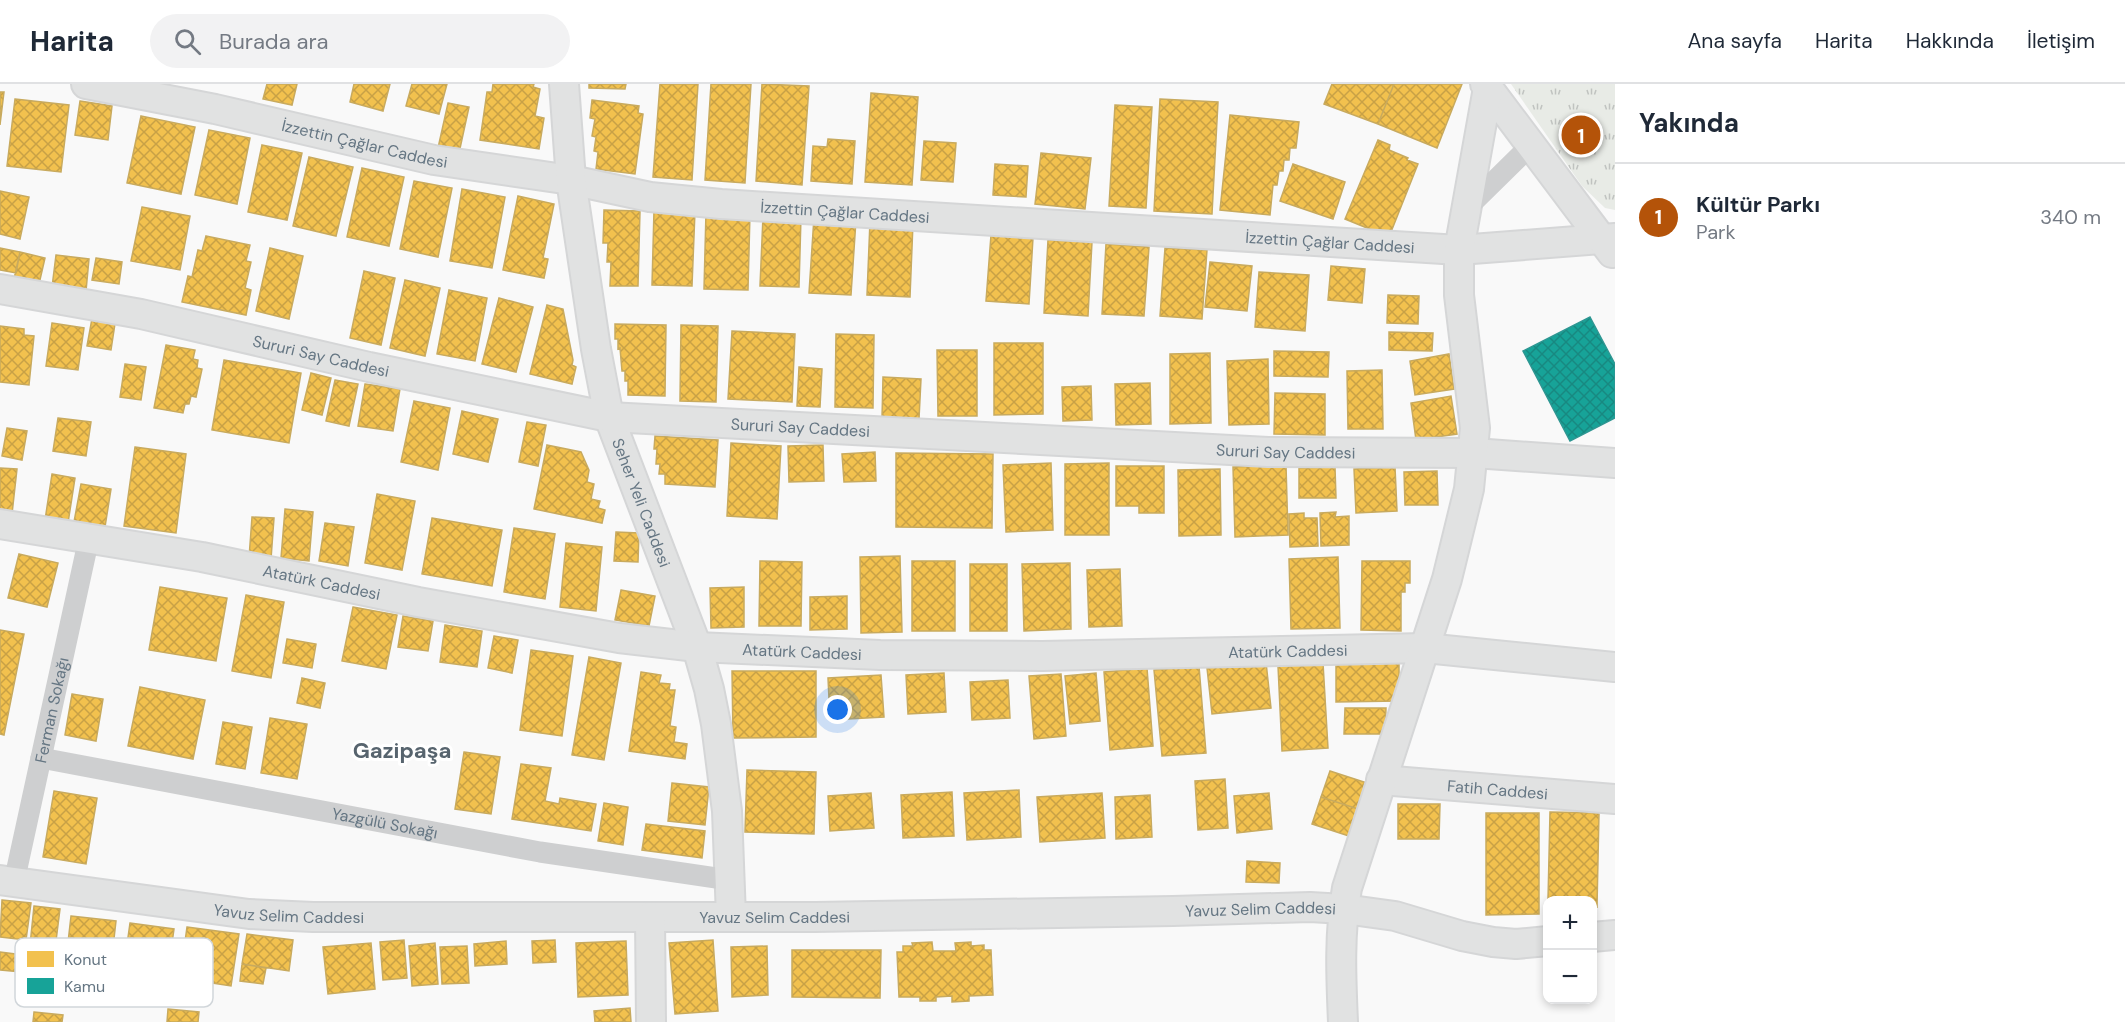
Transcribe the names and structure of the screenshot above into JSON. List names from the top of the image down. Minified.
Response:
{"streets":{"street":["İzzettin Çağlar Caddesi","Sururi Say Caddesi","Seher Yeli Caddesi","Atatürk Caddesi","Ferman Sokağı","Fatih Caddesi","Yazgülü Sokağı","Yavuz Selim Caddesi"]},"crossings":[["İzzettin Çağlar Caddesi","Seher Yeli Caddesi"],["Sururi Say Caddesi","Seher Yeli Caddesi"],["Seher Yeli Caddesi","Atatürk Caddesi"],["Seher Yeli Caddesi","Yazgülü Sokağı"],["Seher Yeli Caddesi","Yavuz Selim Caddesi"],["Atatürk Caddesi","Ferman Sokağı"],["Ferman Sokağı","Yazgülü Sokağı"],["Ferman Sokağı","Yavuz Selim Caddesi"]],"districts":["Gazipaşa"],"legend":["Konut","Kamu"],"page":{"header":"Harita","search":"Burada ara","nav":["Ana sayfa","Harita","Hakkında","İletişim"],"heading":"Yakında","pins":"1","list":[{"mark":"1","name":"Kültür Parkı","note":"Park","value":"340 m"}],"map_buttons":["+","−"]}}
